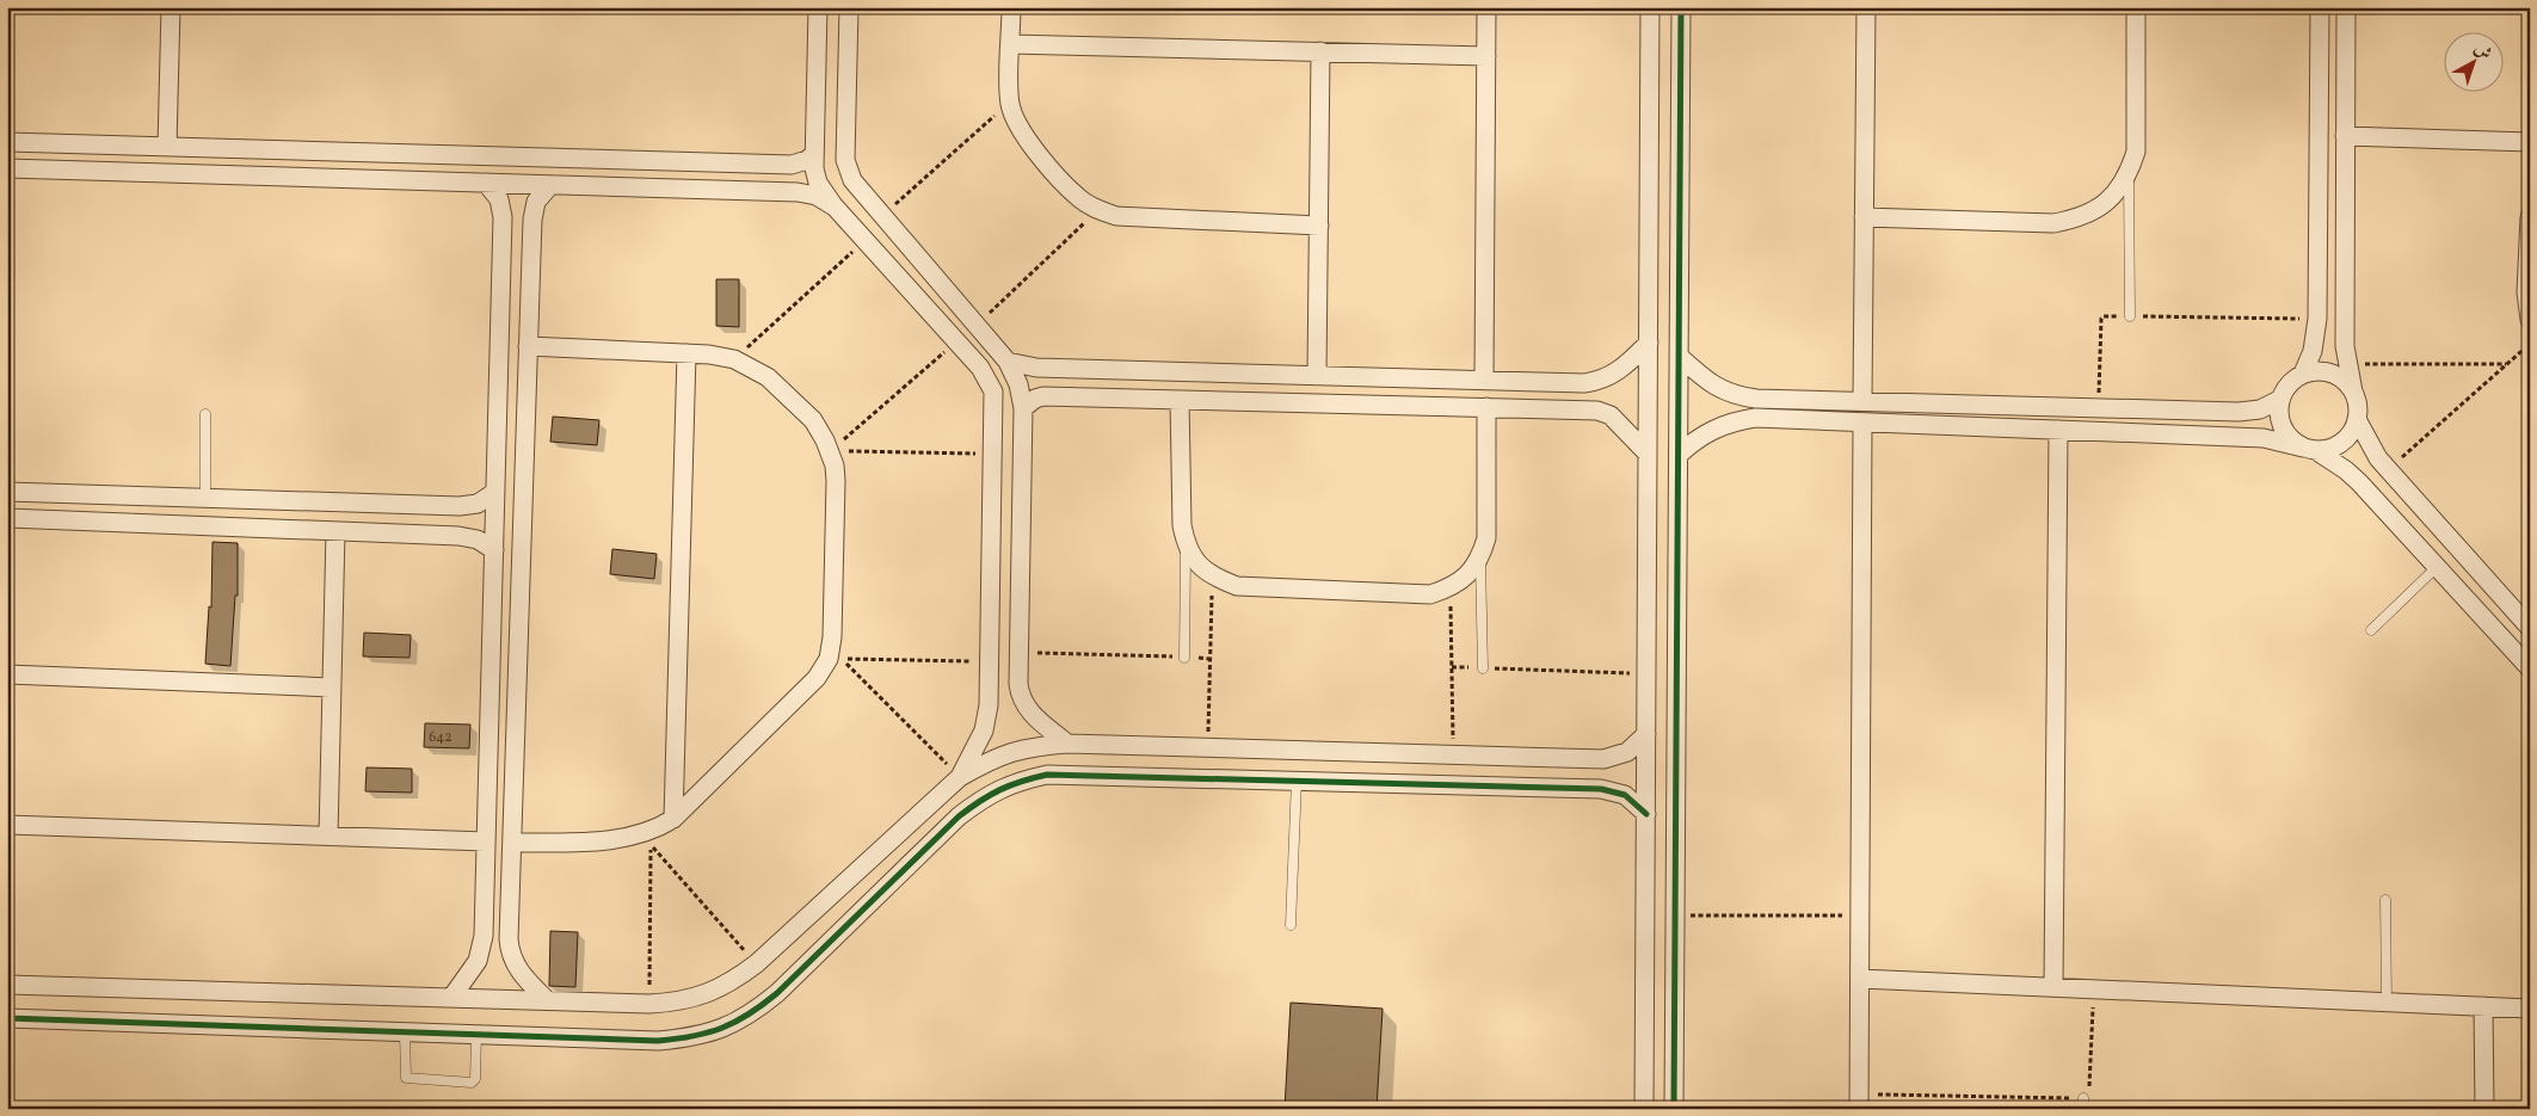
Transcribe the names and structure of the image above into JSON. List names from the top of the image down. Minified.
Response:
{"house_numbers":["642"],"north":"top right"}
